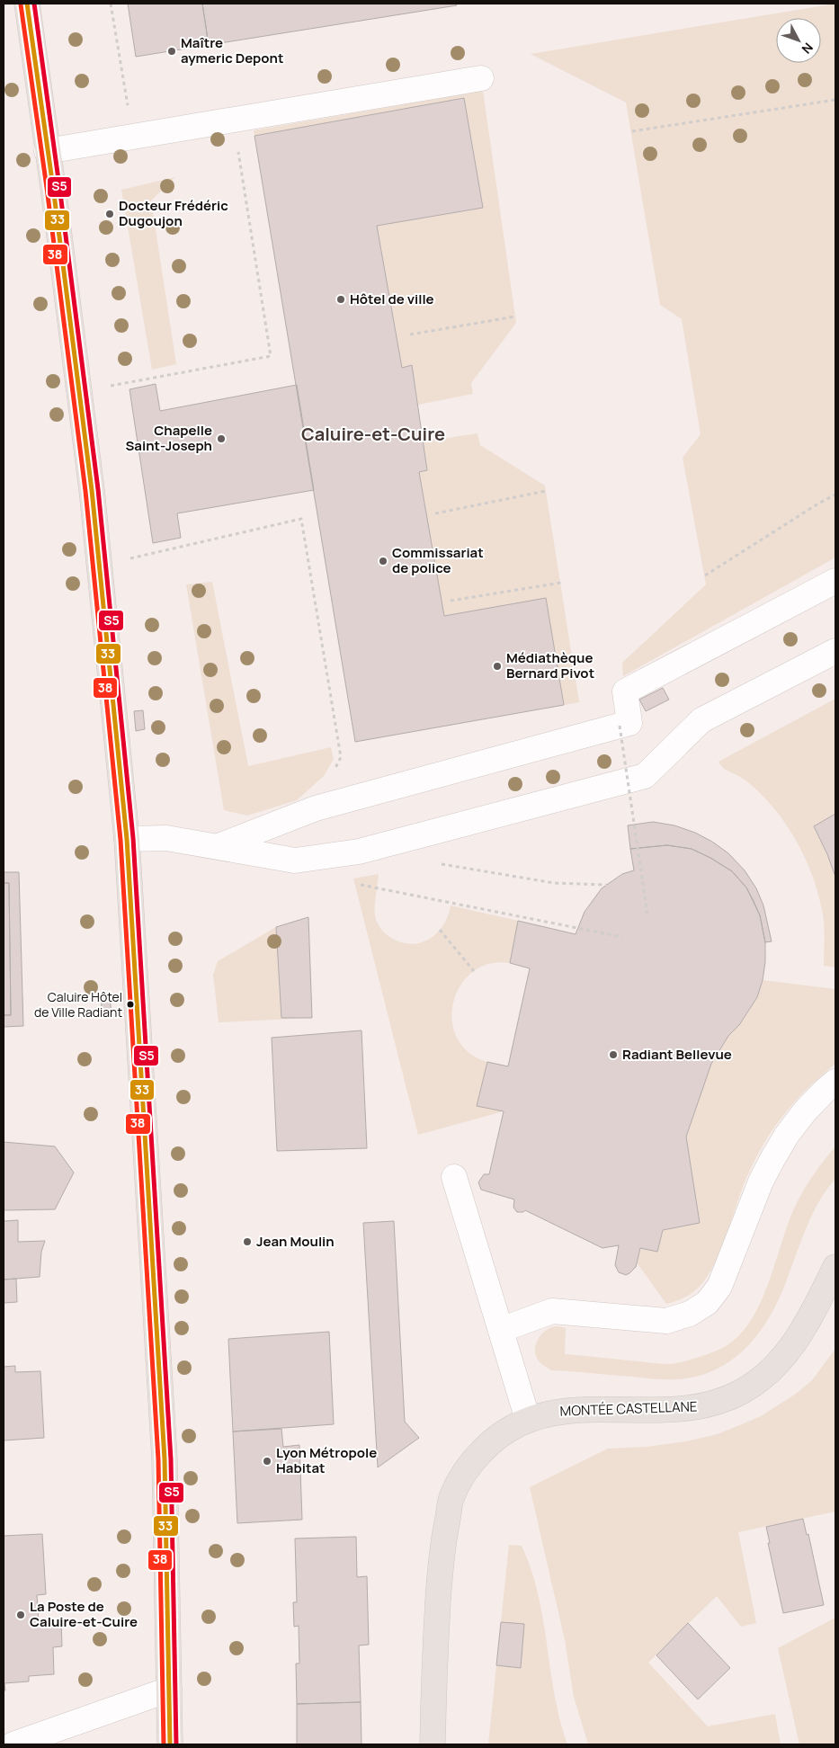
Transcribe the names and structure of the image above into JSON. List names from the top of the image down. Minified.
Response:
{"streets":{"main road":["MONTÉE CASTELLANE"]},"districts":["Caluire-et-Cuire"],"places":["Maître aymeric Depont","Docteur Frédéric Dugoujon","Hôtel de ville","Chapelle Saint-Joseph","Commissariat de police","Médiathèque Bernard Pivot","Caluire Hôtel de Ville Radiant","Radiant Bellevue","Jean Moulin","Lyon Métropole Habitat","La Poste de Caluire-et-Cuire"],"lines":["transit line 33","transit line S5","transit line 38"],"north":"bottom right"}
